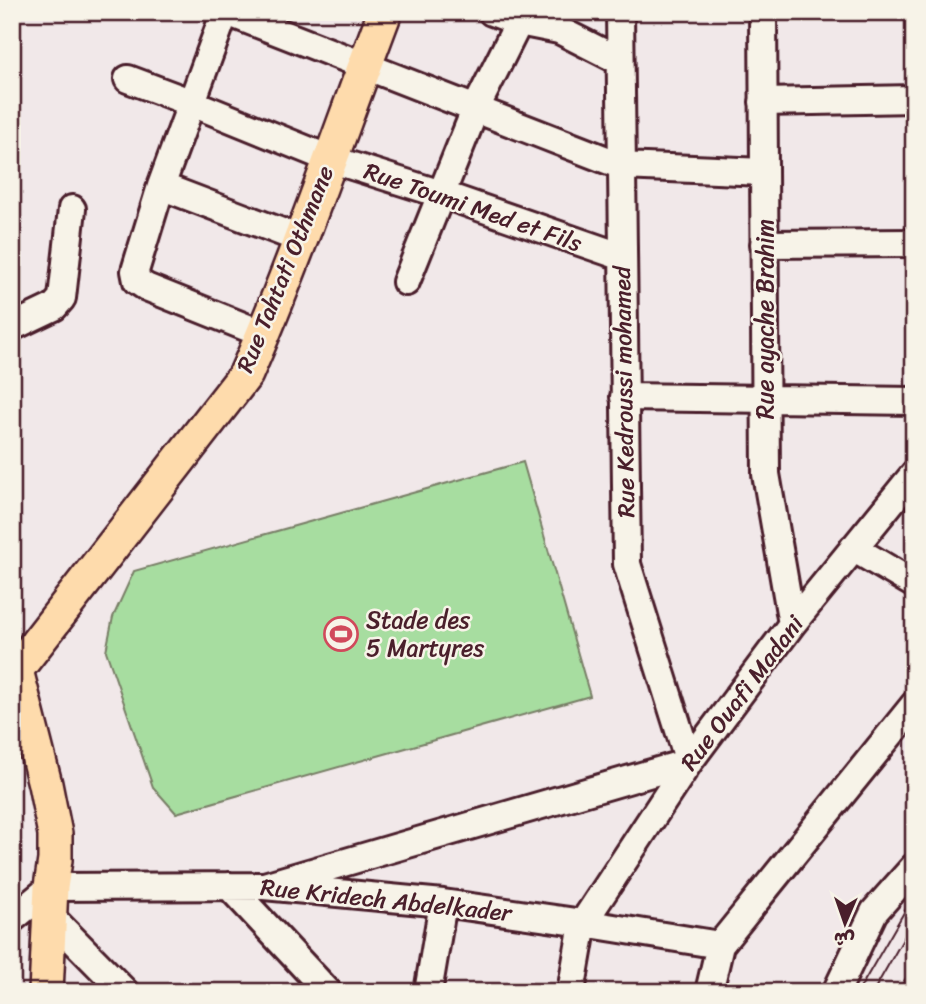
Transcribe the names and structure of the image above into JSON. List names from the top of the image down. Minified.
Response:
{"streets":{"main road":["Rue Tahtati Othmane"],"street":["Rue Toumi Med et Fils","Rue ayache Brahim","Rue Kedroussi mohamed","Rue Ouafi Madani","Rue Kridech Abdelkader"]},"crossings":[["Rue Toumi Med et Fils","Rue Tahtati Othmane"],["Rue Toumi Med et Fils","Rue Kedroussi mohamed"],["Rue ayache Brahim","Rue Ouafi Madani"],["Rue Kedroussi mohamed","Rue Ouafi Madani"],["Rue Ouafi Madani","Rue Kridech Abdelkader"]],"places":{"sports":["Stade des 5 Martyres"]},"north":"bottom"}
